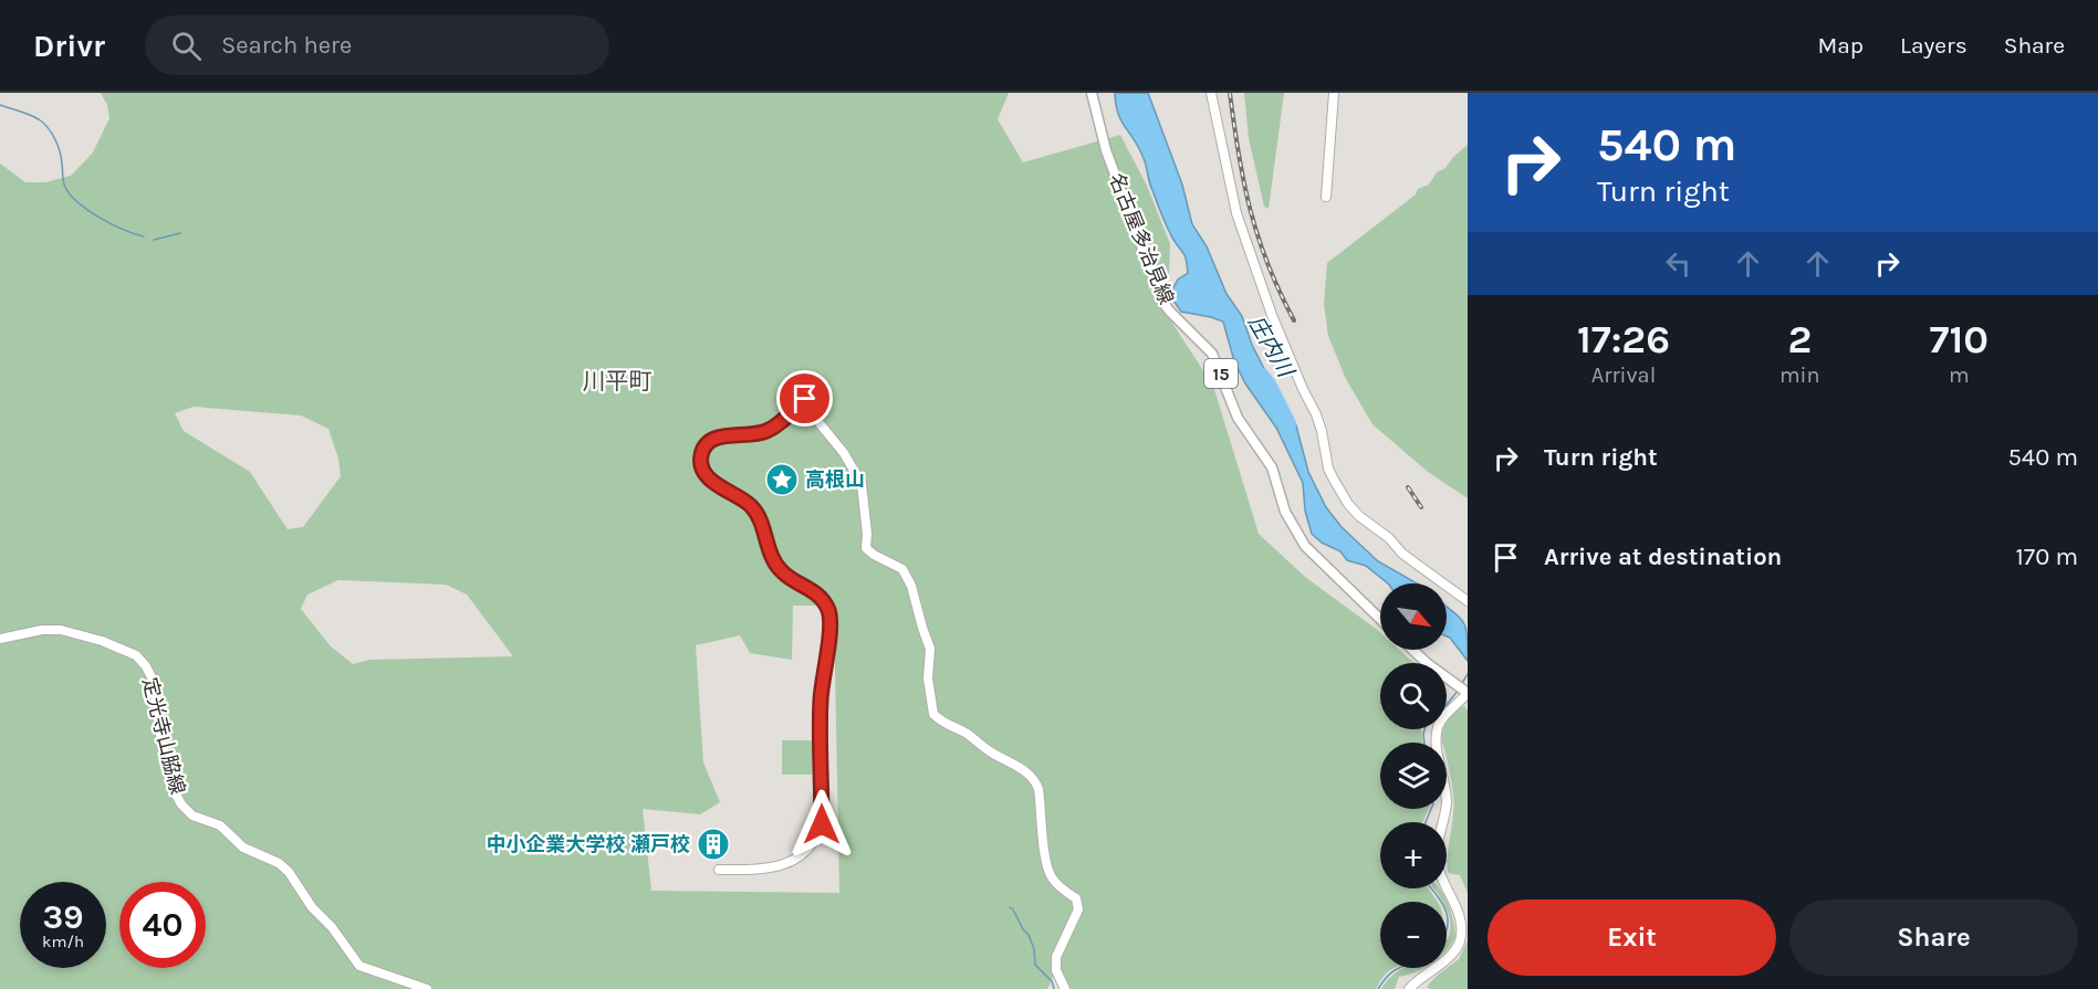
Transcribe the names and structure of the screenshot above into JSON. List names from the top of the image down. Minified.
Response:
{"streets":{"main road":["名古屋多治見線","15","定光寺山脇線"]},"districts":["川平町"],"water":["庄内川"],"places":{"place":["高根山"],"building":["中小企業大学校 瀬戸校"]},"north":"bottom right","page":{"header":"Drivr","search":"Search here","nav":["Map","Layers","Share"],"turn":["540 m","Turn right"],"eta":["17:26","Arrival","2","min","710","m"],"list":[{"name":"Turn right","value":"540 m"},{"name":"Arrive at destination","value":"170 m"}],"map_buttons":["+","−"],"speed":"39 km/h","limit":"40","buttons":["Exit","Share"]}}
